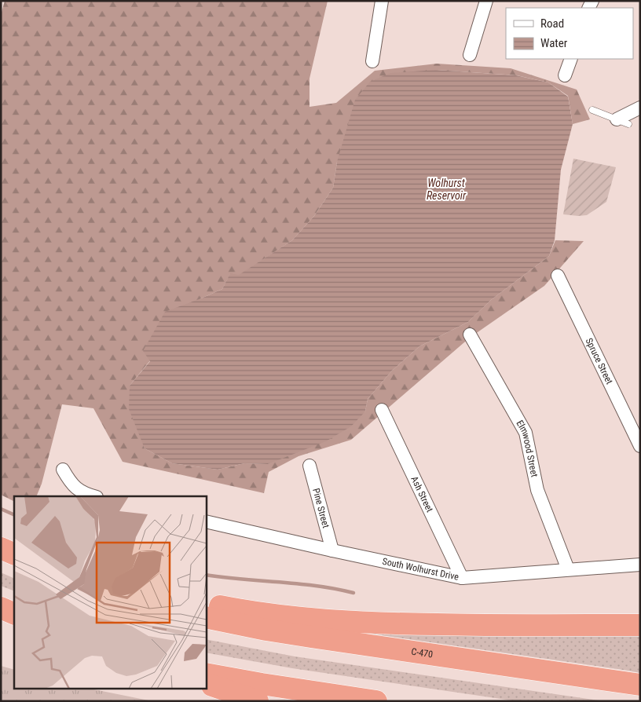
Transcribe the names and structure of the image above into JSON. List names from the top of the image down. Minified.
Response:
{"streets":{"highway":["C-470"],"street":["Spruce Street","Elmwood Street","Ash Street","Pine Street","South Wolhurst Drive"]},"crossings":[["Elmwood Street","South Wolhurst Drive"],["Ash Street","South Wolhurst Drive"],["Pine Street","South Wolhurst Drive"]],"water":["Wolhurst Reservoir"],"legend":["Road","Water"]}
